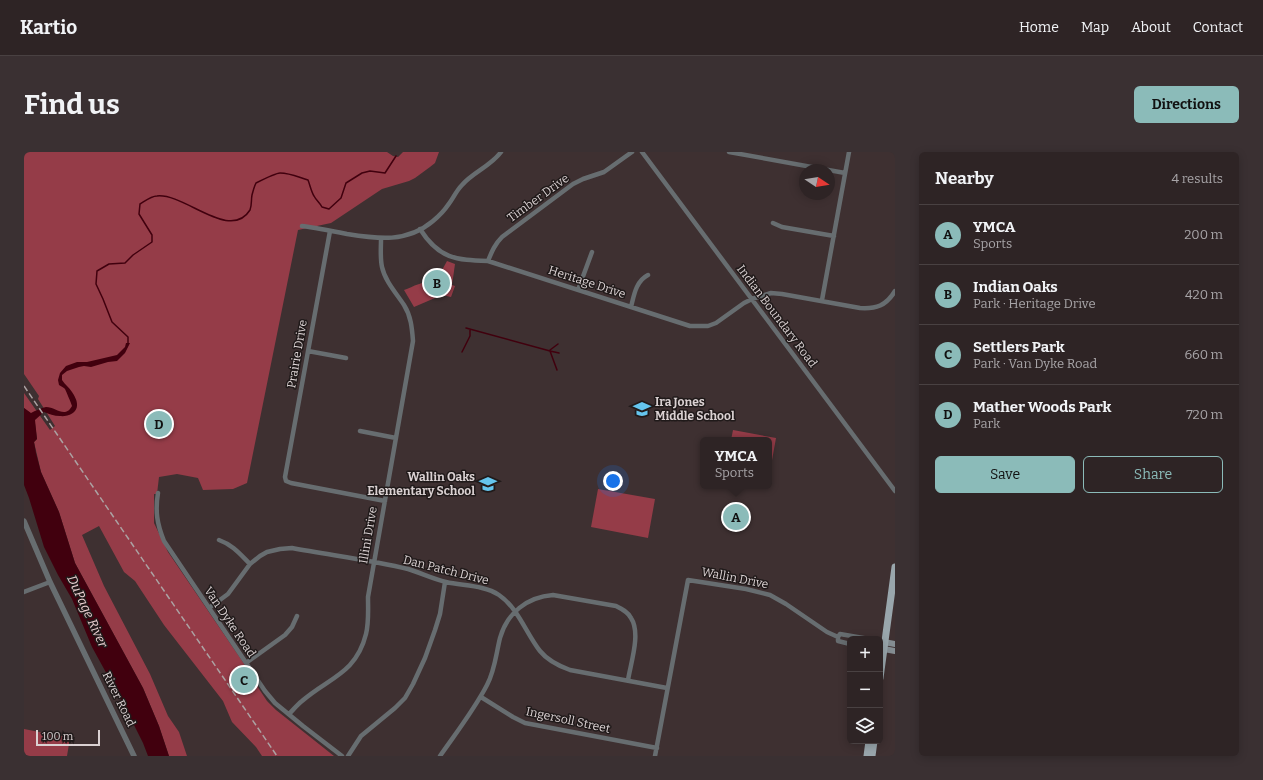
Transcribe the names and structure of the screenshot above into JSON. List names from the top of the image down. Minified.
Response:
{"streets":{"street":["Timber Drive","Heritage Drive","Indian Boundary Road","Prairie Drive","Illini Drive","Dan Patch Drive","Wallin Drive","Van Dyke Road","River Road","Ingersoll Street"]},"crossings":[["Timber Drive","Heritage Drive"],["Heritage Drive","Indian Boundary Road"],["Prairie Drive","Illini Drive"],["Illini Drive","Dan Patch Drive"],["Illini Drive","Van Dyke Road"],["Dan Patch Drive","Wallin Drive"],["Dan Patch Drive","Van Dyke Road"]],"water":["DuPage River"],"places":{"school or university":["Ira Jones Middle School","Wallin Oaks Elementary School"]},"scale_bar":"100 m","north":"right","page":{"header":"Kartio","nav":["Home","Map","About","Contact"],"buttons":["Directions",["Save","Share"]],"title":"Find us","heading":["Nearby","4 results"],"list":[{"mark":"A","name":"YMCA","note":"Sports","value":"200 m"},{"mark":"B","name":"Indian Oaks","note":"Park · Heritage Drive","value":"420 m"},{"mark":"C","name":"Settlers Park","note":"Park · Van Dyke Road","value":"660 m"},{"mark":"D","name":"Mather Woods Park","note":"Park","value":"720 m"}],"pins":["B","D","A","C"],"popup":["YMCA","Sports"],"map_buttons":["+","−"],"scale":"100 m"}}
